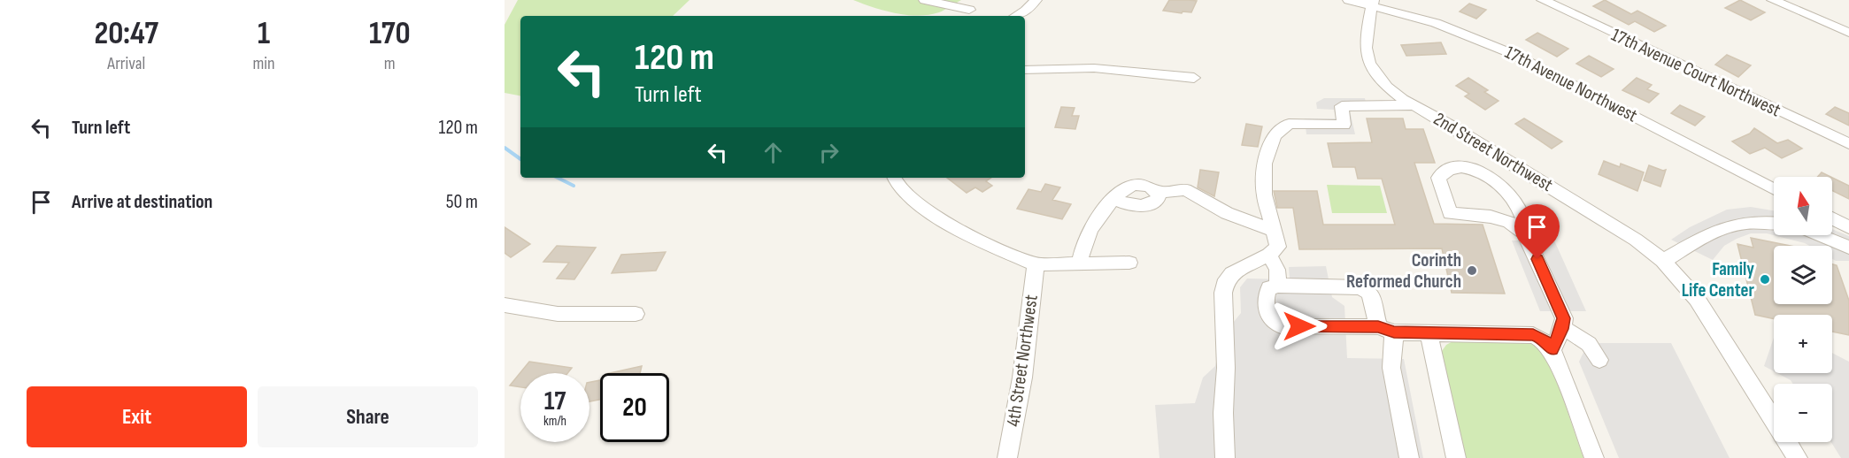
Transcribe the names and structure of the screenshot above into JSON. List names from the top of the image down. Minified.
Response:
{"streets":{"street":["17th Avenue Court Northwest","17th Avenue Northwest","2nd Street Northwest","4th Street Northwest"]},"crossings":[["17th Avenue Northwest","2nd Street Northwest"]],"places":["Corinth Reformed Church","Family Life Center"],"north":"top","page":{"eta":["20:47","Arrival","1","min","170","m"],"turn":["120 m","Turn left"],"list":[{"name":"Turn left","value":"120 m"},{"name":"Arrive at destination","value":"50 m"}],"map_buttons":["+","−"],"speed":"17 km/h","limit":"20","buttons":["Exit","Share"]}}
